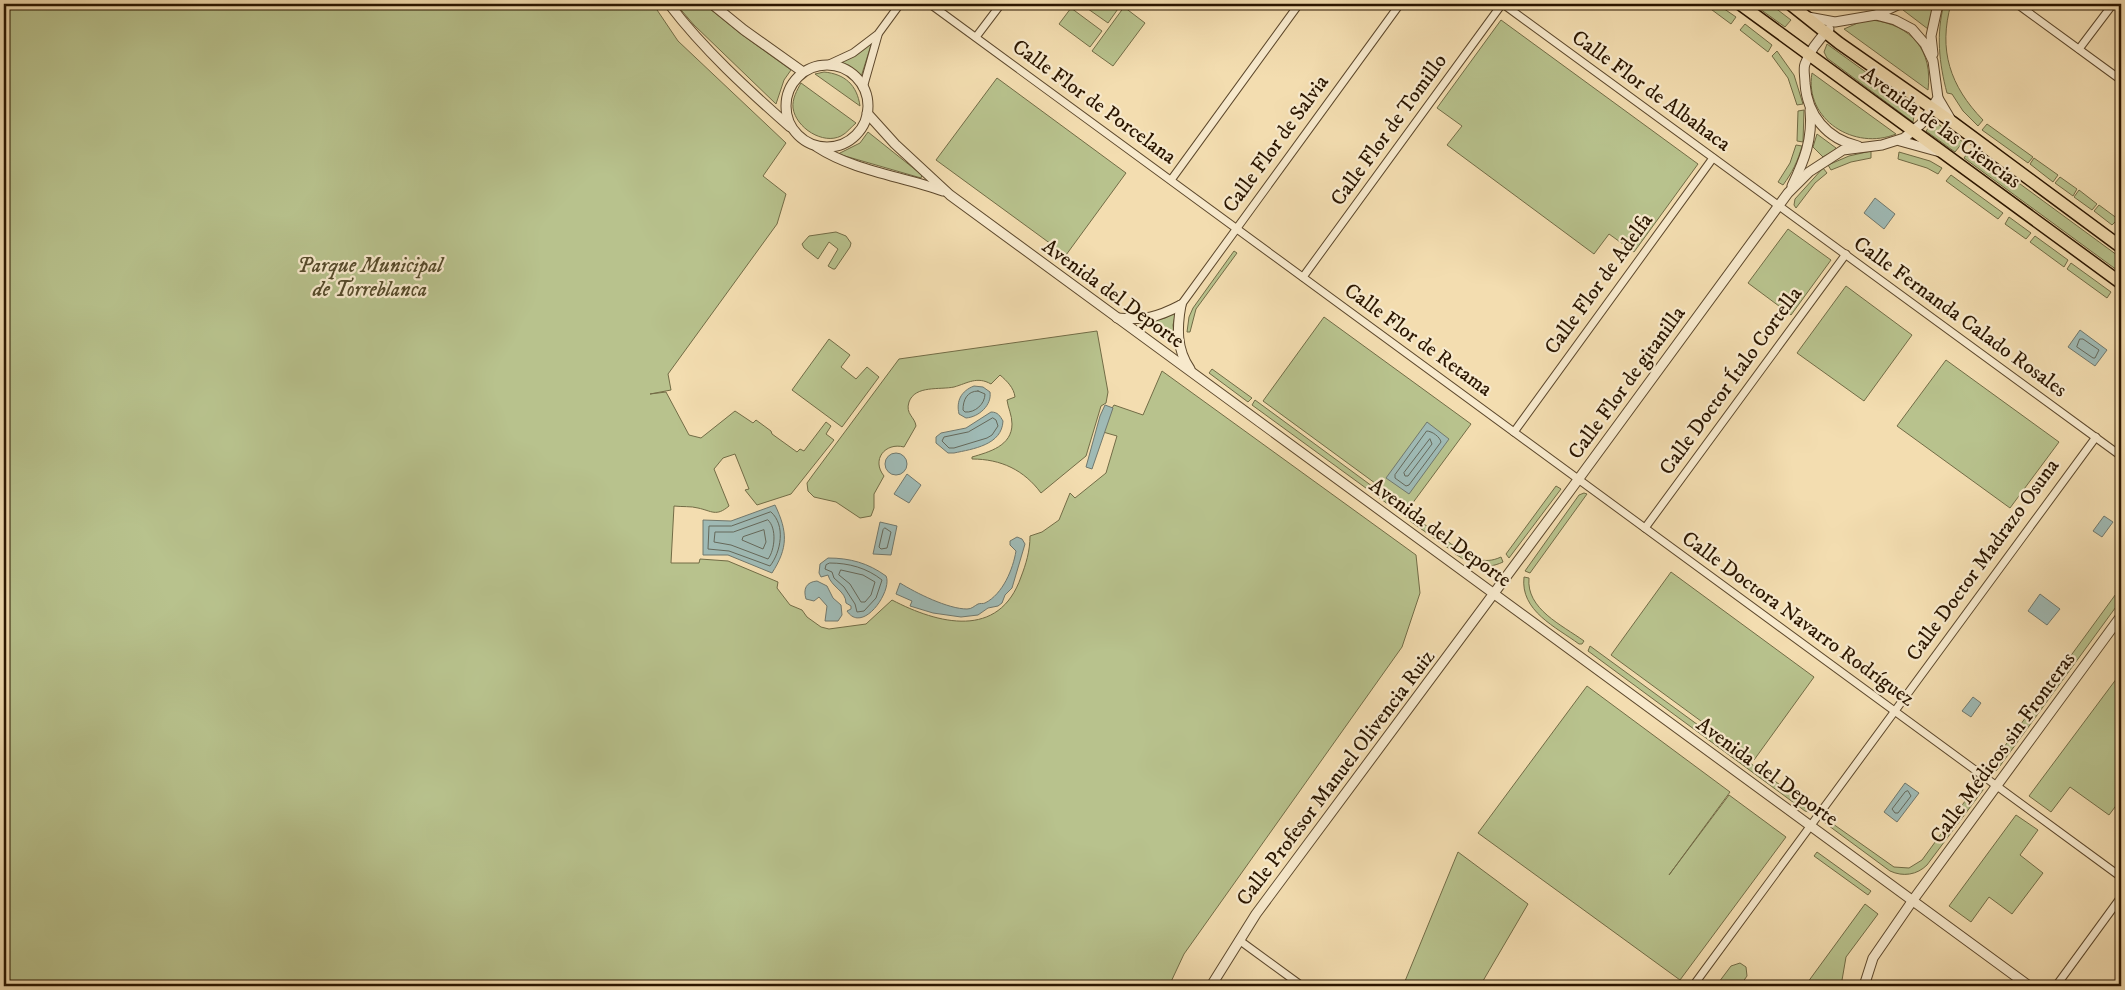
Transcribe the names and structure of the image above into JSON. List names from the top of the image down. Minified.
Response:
{"streets":{"main road":["Avenida de las Ciencias"],"street":["Calle Flor de Albahaca","Calle Flor de Porcelana","Calle Flor de Tomillo","Calle Flor de Salvia","Calle Flor de Adelfa","Avenida del Deporte","Calle Fernanda Calado Rosales","Calle Flor de Retama","Calle Doctor Ítalo Cortella","Calle Flor de gitanilla","Calle Doctor Madrazo Osuna","Calle Doctora Navarro Rodríguez","Calle Médicos sin Fronteras","Calle Profesor Manuel Olivencia Ruiz"]},"crossings":[["Calle Flor de Albahaca","Calle Flor de Tomillo"],["Calle Flor de Albahaca","Calle Flor de Adelfa"],["Calle Flor de Albahaca","Calle Fernanda Calado Rosales"],["Calle Flor de Albahaca","Calle Flor de gitanilla"],["Calle Flor de Porcelana","Calle Flor de Salvia"],["Calle Flor de Porcelana","Calle Flor de Retama"],["Calle Flor de Tomillo","Calle Flor de Retama"],["Calle Flor de Salvia","Calle Flor de Retama"],["Calle Flor de Adelfa","Calle Flor de Retama"],["Avenida del Deporte","Calle Flor de gitanilla"],["Avenida del Deporte","Calle Doctor Madrazo Osuna"],["Avenida del Deporte","Calle Médicos sin Fronteras"],["Avenida del Deporte","Calle Profesor Manuel Olivencia Ruiz"],["Calle Fernanda Calado Rosales","Calle Doctor Ítalo Cortella"],["Calle Fernanda Calado Rosales","Calle Flor de gitanilla"],["Calle Fernanda Calado Rosales","Calle Doctor Madrazo Osuna"],["Calle Flor de Retama","Calle Flor de gitanilla"],["Calle Flor de Retama","Calle Doctora Navarro Rodríguez"],["Calle Doctor Ítalo Cortella","Calle Doctora Navarro Rodríguez"],["Calle Flor de gitanilla","Calle Doctora Navarro Rodríguez"],["Calle Flor de gitanilla","Calle Profesor Manuel Olivencia Ruiz"],["Calle Doctor Madrazo Osuna","Calle Doctora Navarro Rodríguez"],["Calle Doctora Navarro Rodríguez","Calle Médicos sin Fronteras"]],"parks":["Parque Municipal de Torreblanca"]}
